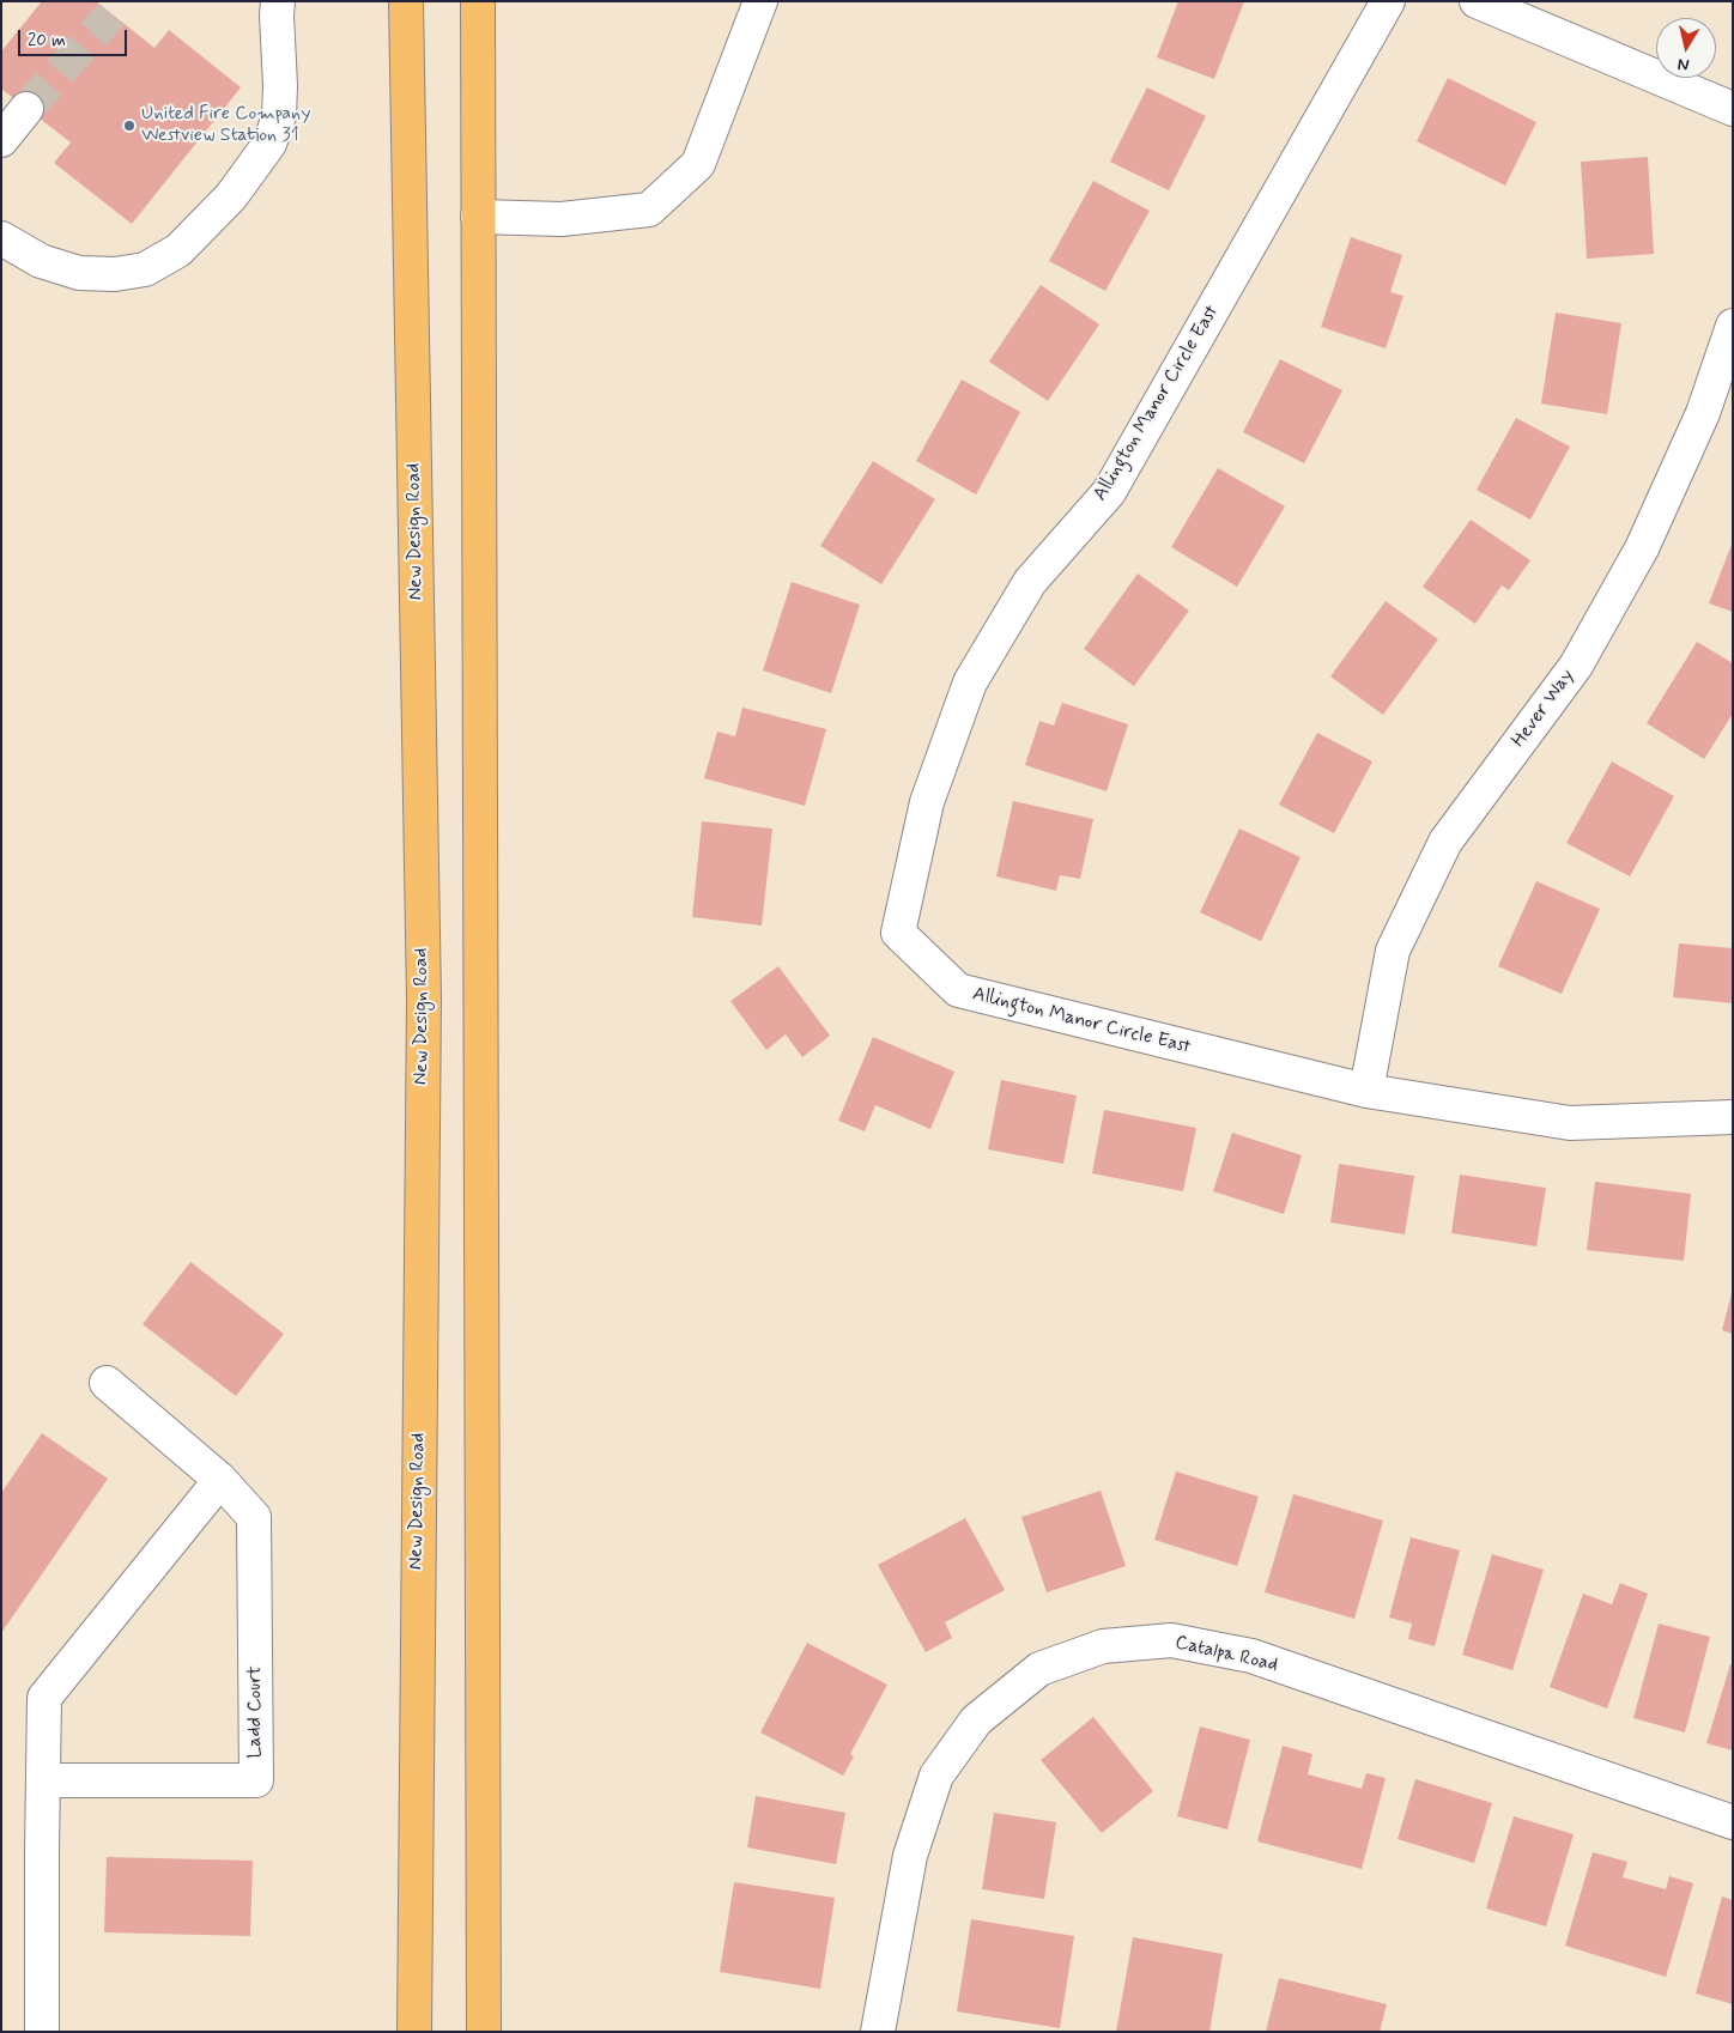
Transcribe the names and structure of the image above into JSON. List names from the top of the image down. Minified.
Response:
{"streets":{"main road":["New Design Road"],"street":["Allington Manor Circle East","Hever Way","Catalpa Road","Ladd Court"]},"crossings":[["Allington Manor Circle East","Hever Way"]],"places":["United Fire Company Westview Station 31"],"scale_bar":"20 m","north":"bottom"}
